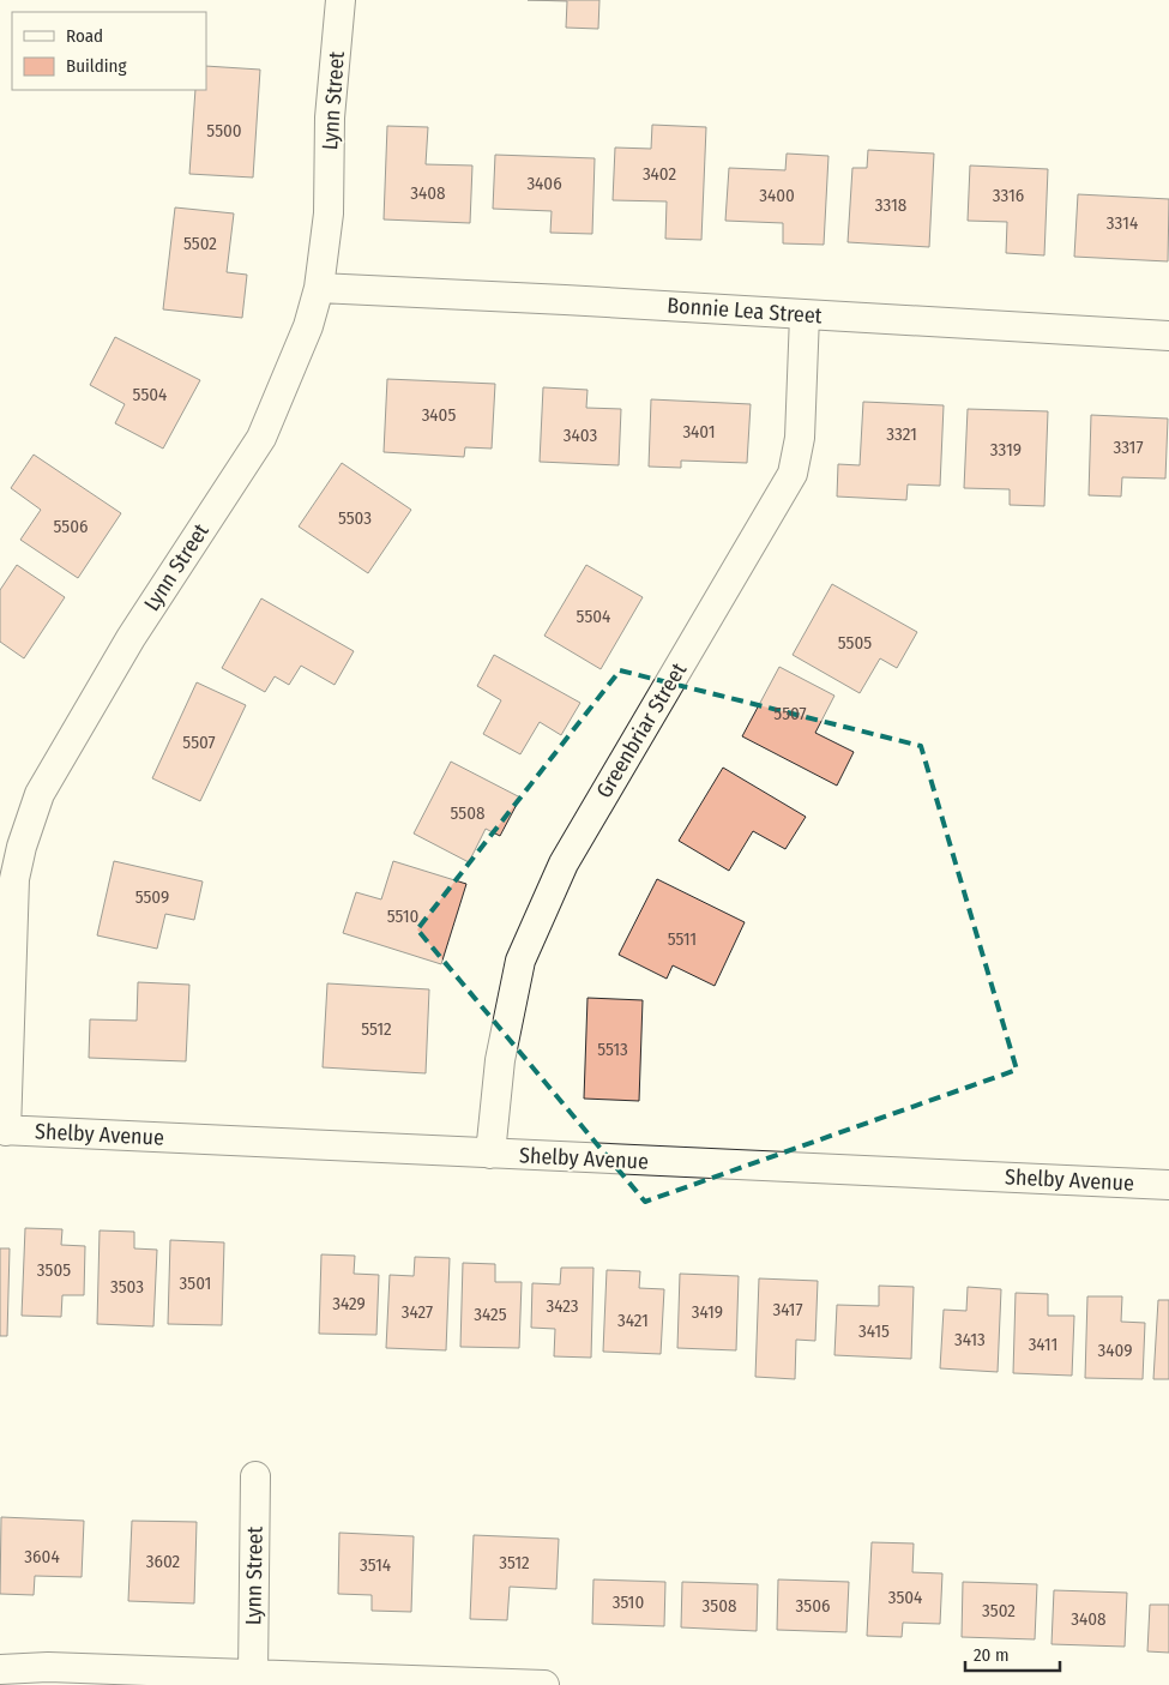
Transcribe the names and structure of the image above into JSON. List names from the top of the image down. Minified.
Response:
{"streets":{"street":["Lynn Street","Bonnie Lea Street","Greenbriar Street","Shelby Avenue"]},"crossings":[["Lynn Street","Bonnie Lea Street"],["Lynn Street","Shelby Avenue"],["Bonnie Lea Street","Greenbriar Street"],["Greenbriar Street","Shelby Avenue"]],"house_numbers":["5500","3402","3406","3408","3400","3316","3318","3314","5502","5504","3405","3401","3321","3403","3317","3319","5503","5506","5504","5505","5507","5507","5508","5509","5510","5511","5512","5513","3505","3501","3503","3429","3423","3417","3427","3419","3425","3421","3415","3413","3411","3409","3604","3602","3512","3514","3504","3510","3508","3506","3502","3408"],"legend":["Road","Building"],"scale_bar":"20 m"}
